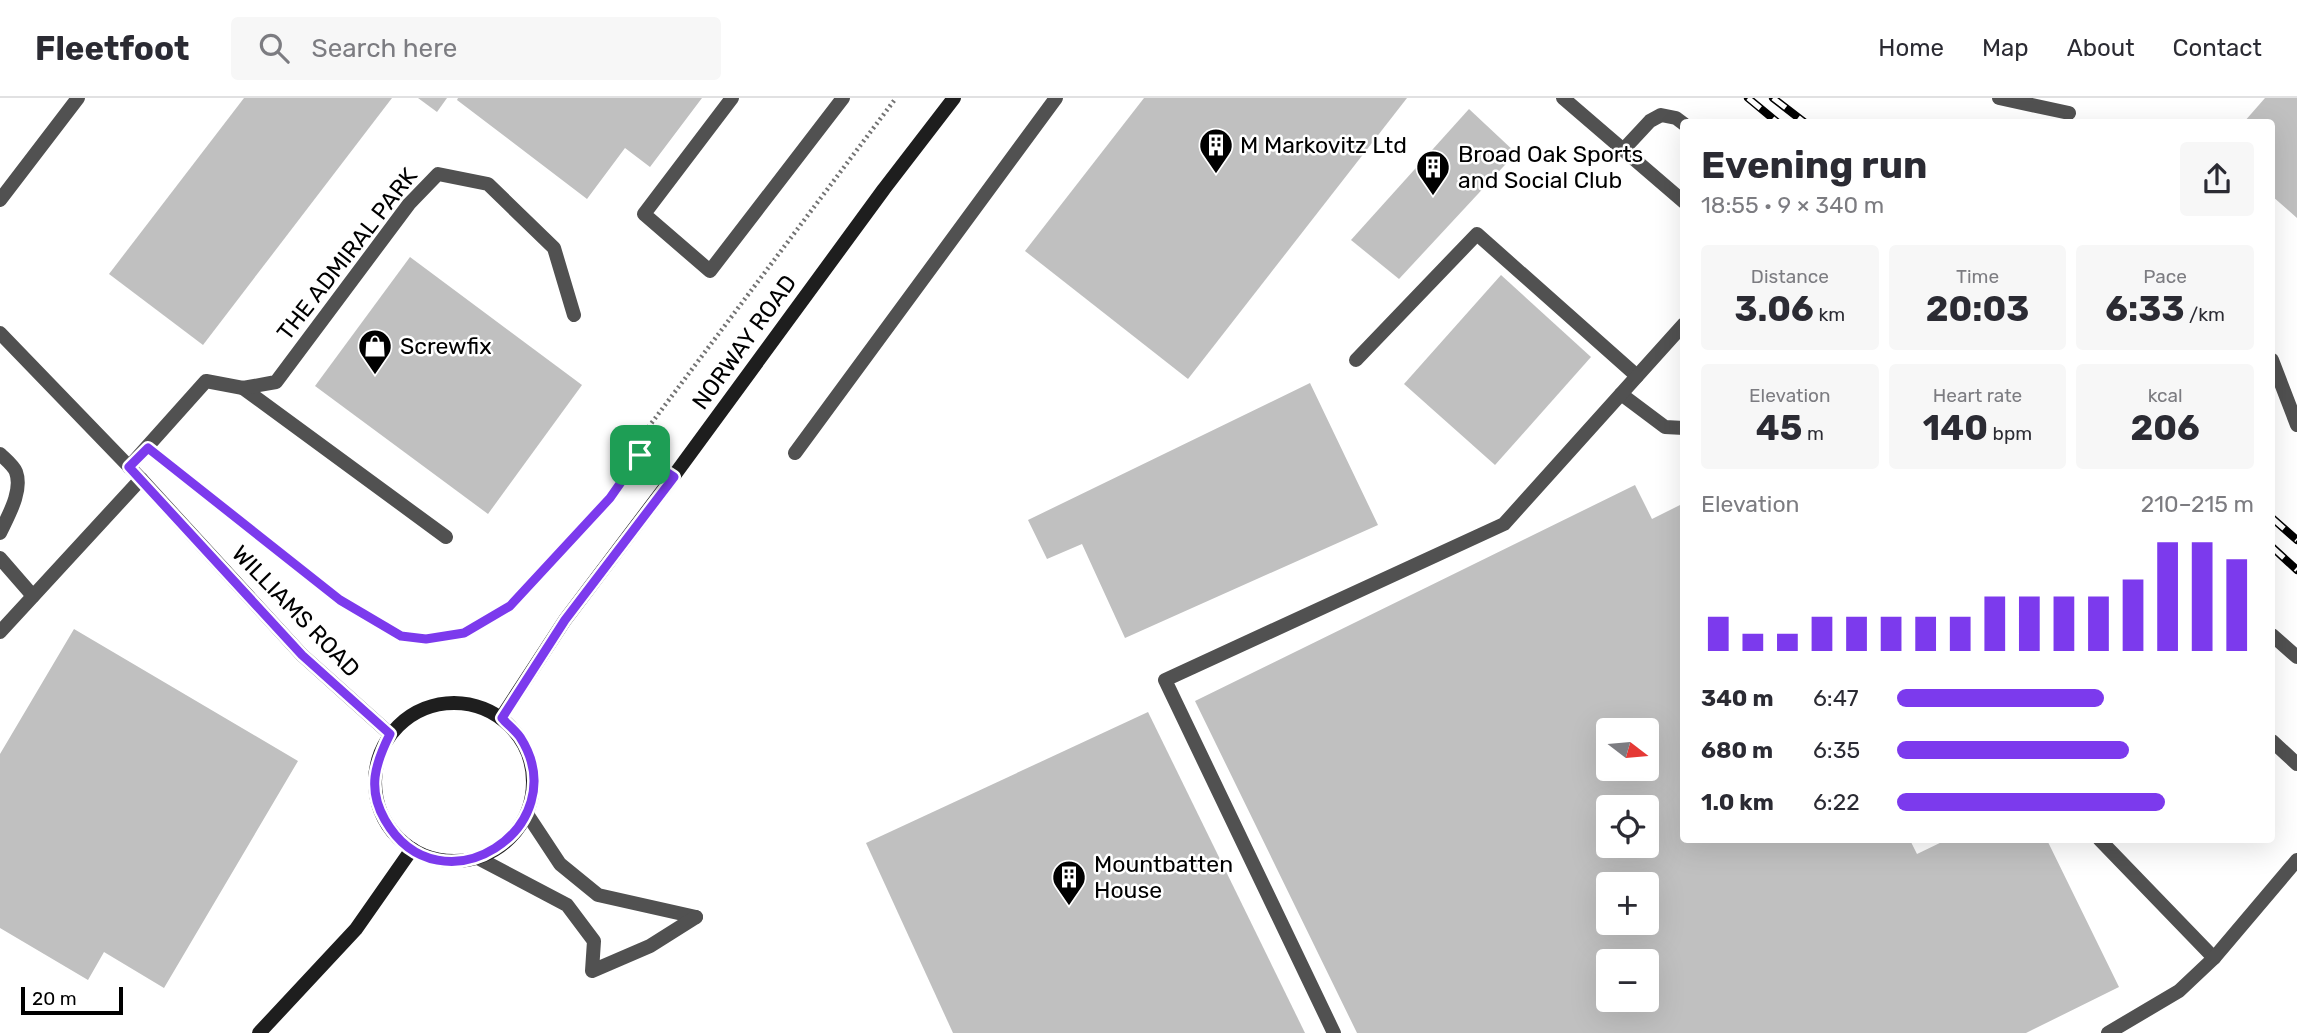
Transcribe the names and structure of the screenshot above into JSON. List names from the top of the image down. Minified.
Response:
{"streets":{"street":["THE ADMIRAL PARK","NORWAY ROAD","WILLIAMS ROAD"]},"crossings":[["THE ADMIRAL PARK","WILLIAMS ROAD"],["NORWAY ROAD","WILLIAMS ROAD"]],"places":{"building":["M Markovitz Ltd","Broad Oak Sports and Social Club","Mountbatten House"],"shop":["Screwfix"]},"scale_bar":"20 m","north":"right","page":{"header":"Fleetfoot","search":"Search here","nav":["Home","Map","About","Contact"],"heading":["Evening run","18:55 · 9 × 340 m"],"stats":[["Distance","3.06 km"],["Time","20:03"],["Pace","6:33 /km"],["Elevation","45 m"],["Heart rate","140 bpm"],["kcal","206"]],"chart":["Elevation","210–215 m"],"list":[{"name":"340 m","note":"6:47"},{"name":"680 m","note":"6:35"},{"name":"1.0 km","note":"6:22"}],"map_buttons":["+","−"],"scale":"20 m"}}
